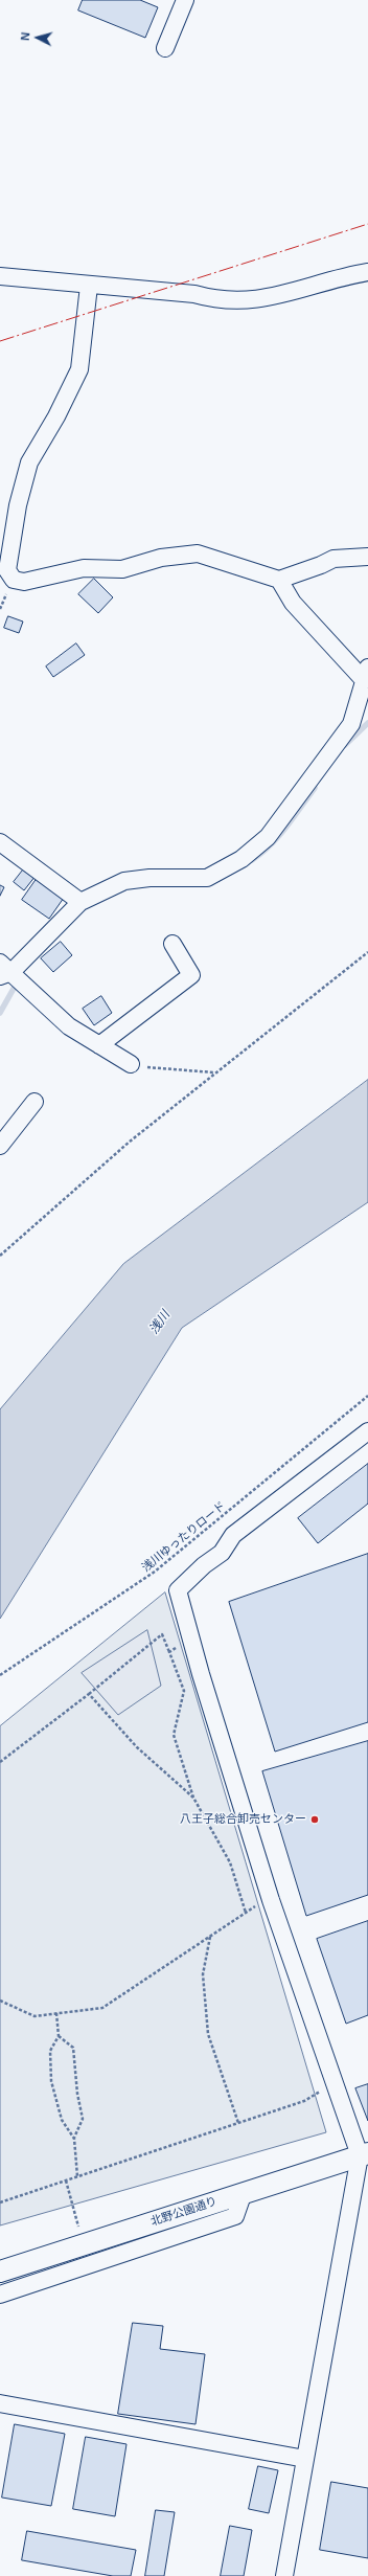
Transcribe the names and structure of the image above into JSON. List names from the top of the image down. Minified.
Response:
{"streets":{"street":["北野公園通り"],"path":["浅川ゆったりロード"]},"water":["浅川"],"places":["八王子総合卸売センター"],"north":"left"}
